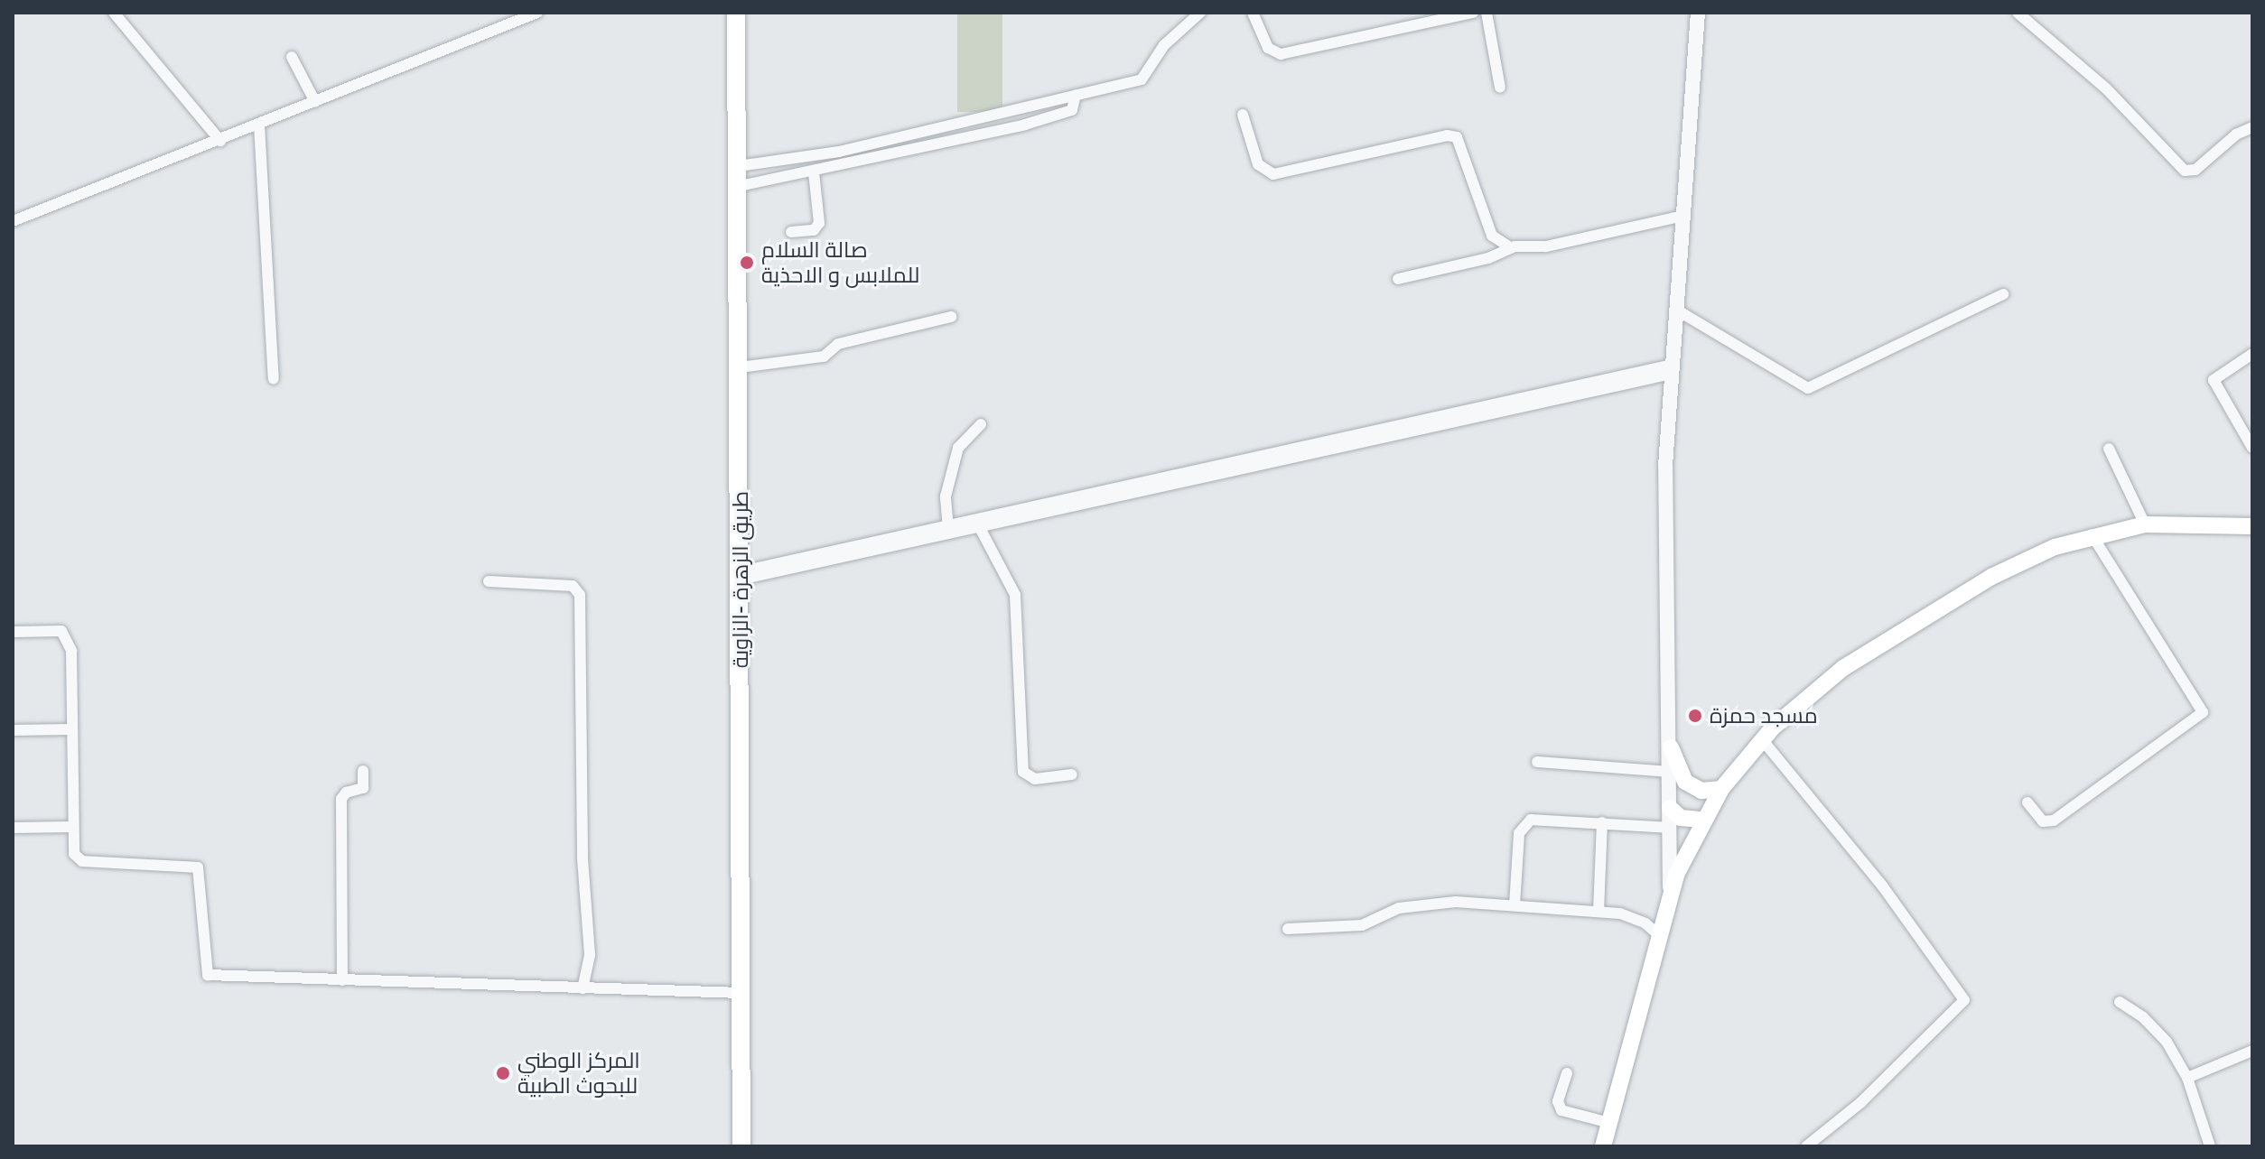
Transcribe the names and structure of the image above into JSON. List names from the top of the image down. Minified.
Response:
{"streets":{"main road":["طريق الزهرة -الزاوية"]},"places":["صالة السلام للملابس و الاحذية","مسجد حمزة","المركز الوطني للبحوث الطبية"]}
